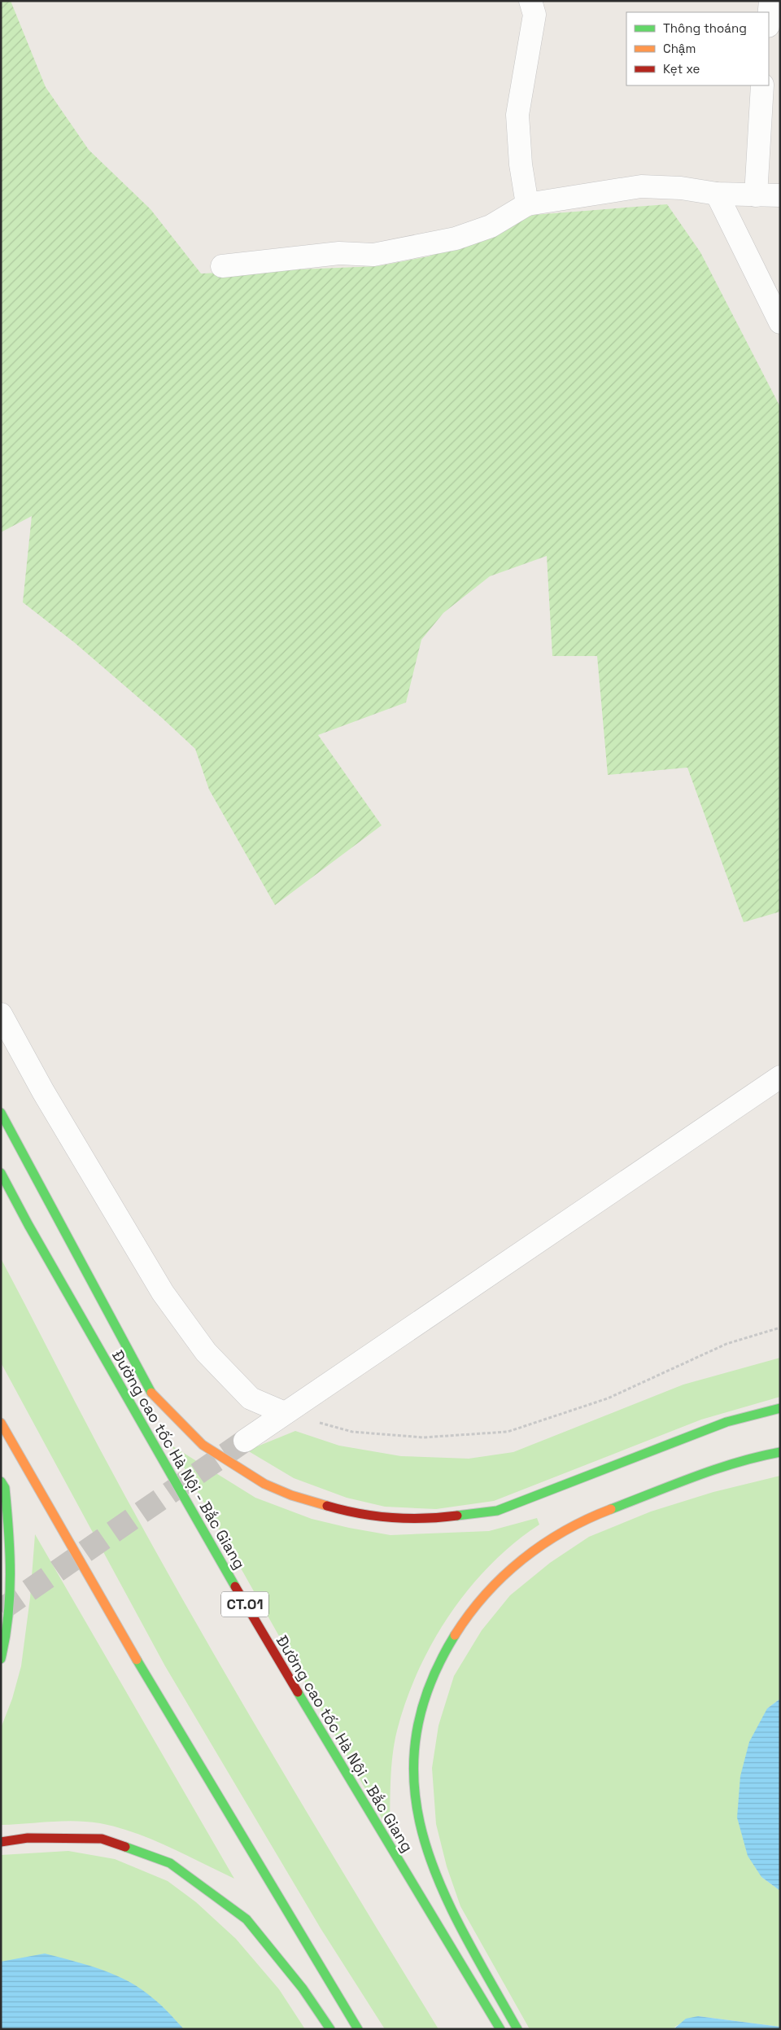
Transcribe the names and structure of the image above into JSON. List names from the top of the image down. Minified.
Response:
{"streets":{"highway":["Đường cao tốc Hà Nội - Bắc Giang","CT.01"]},"legend":["Thông thoáng","Chậm","Kẹt xe"]}
